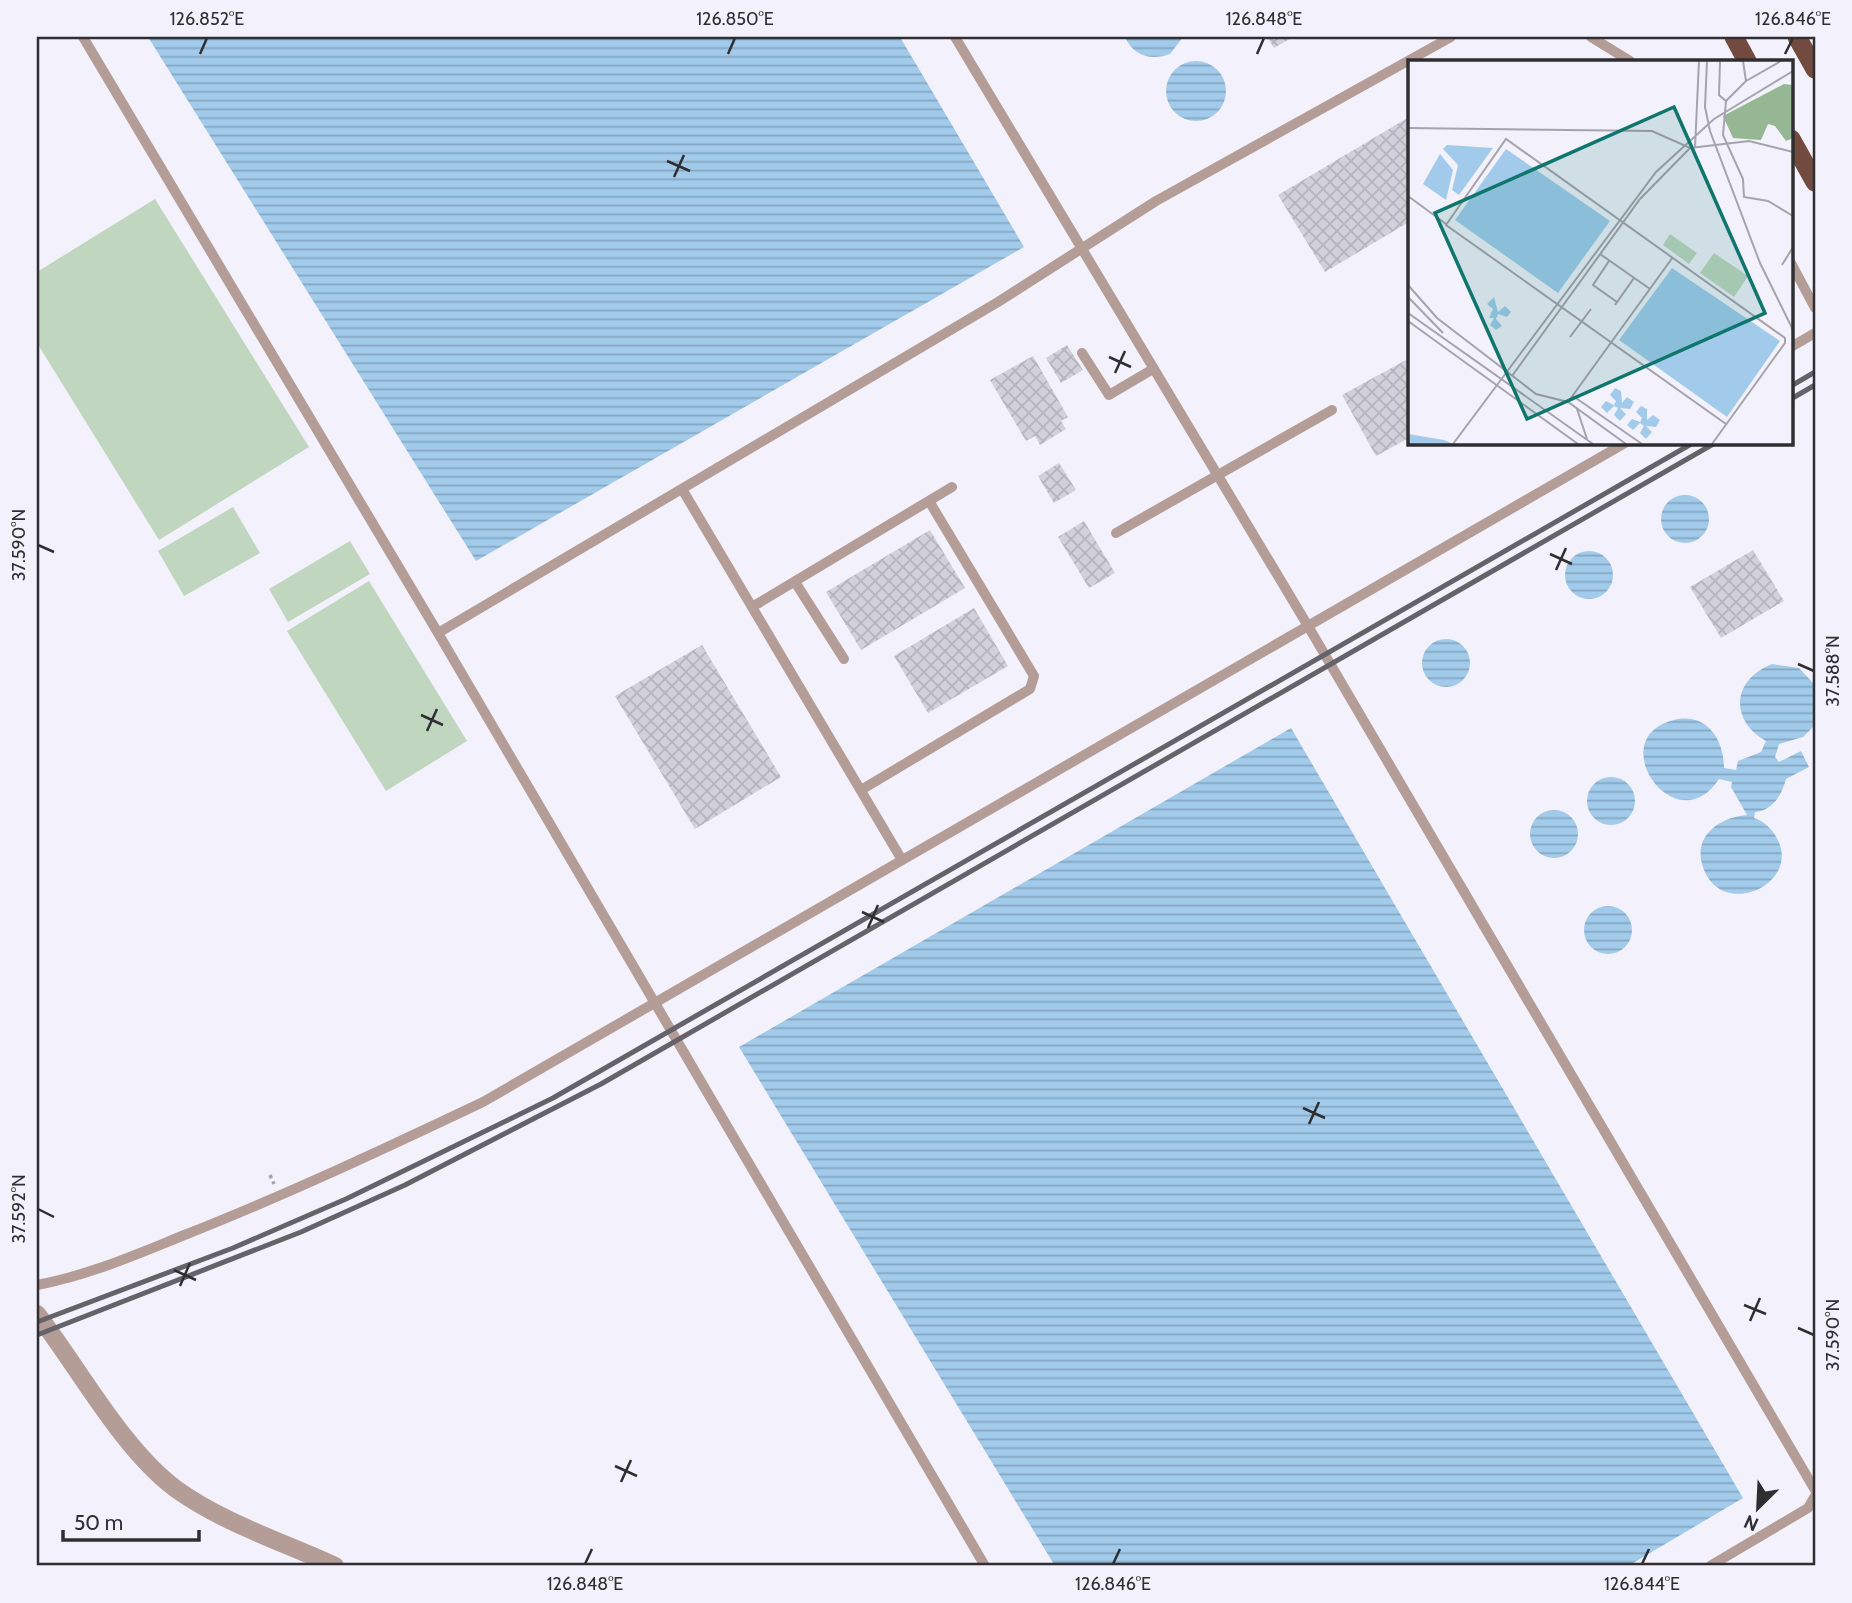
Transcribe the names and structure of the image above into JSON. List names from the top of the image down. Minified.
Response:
{"scale_bar":"50 m","north":"bottom left","coordinates":["126.852°E","126.850°E","126.848°E","126.846°E","37.590°N","37.588°N","37.592°N","126.844°E"]}
